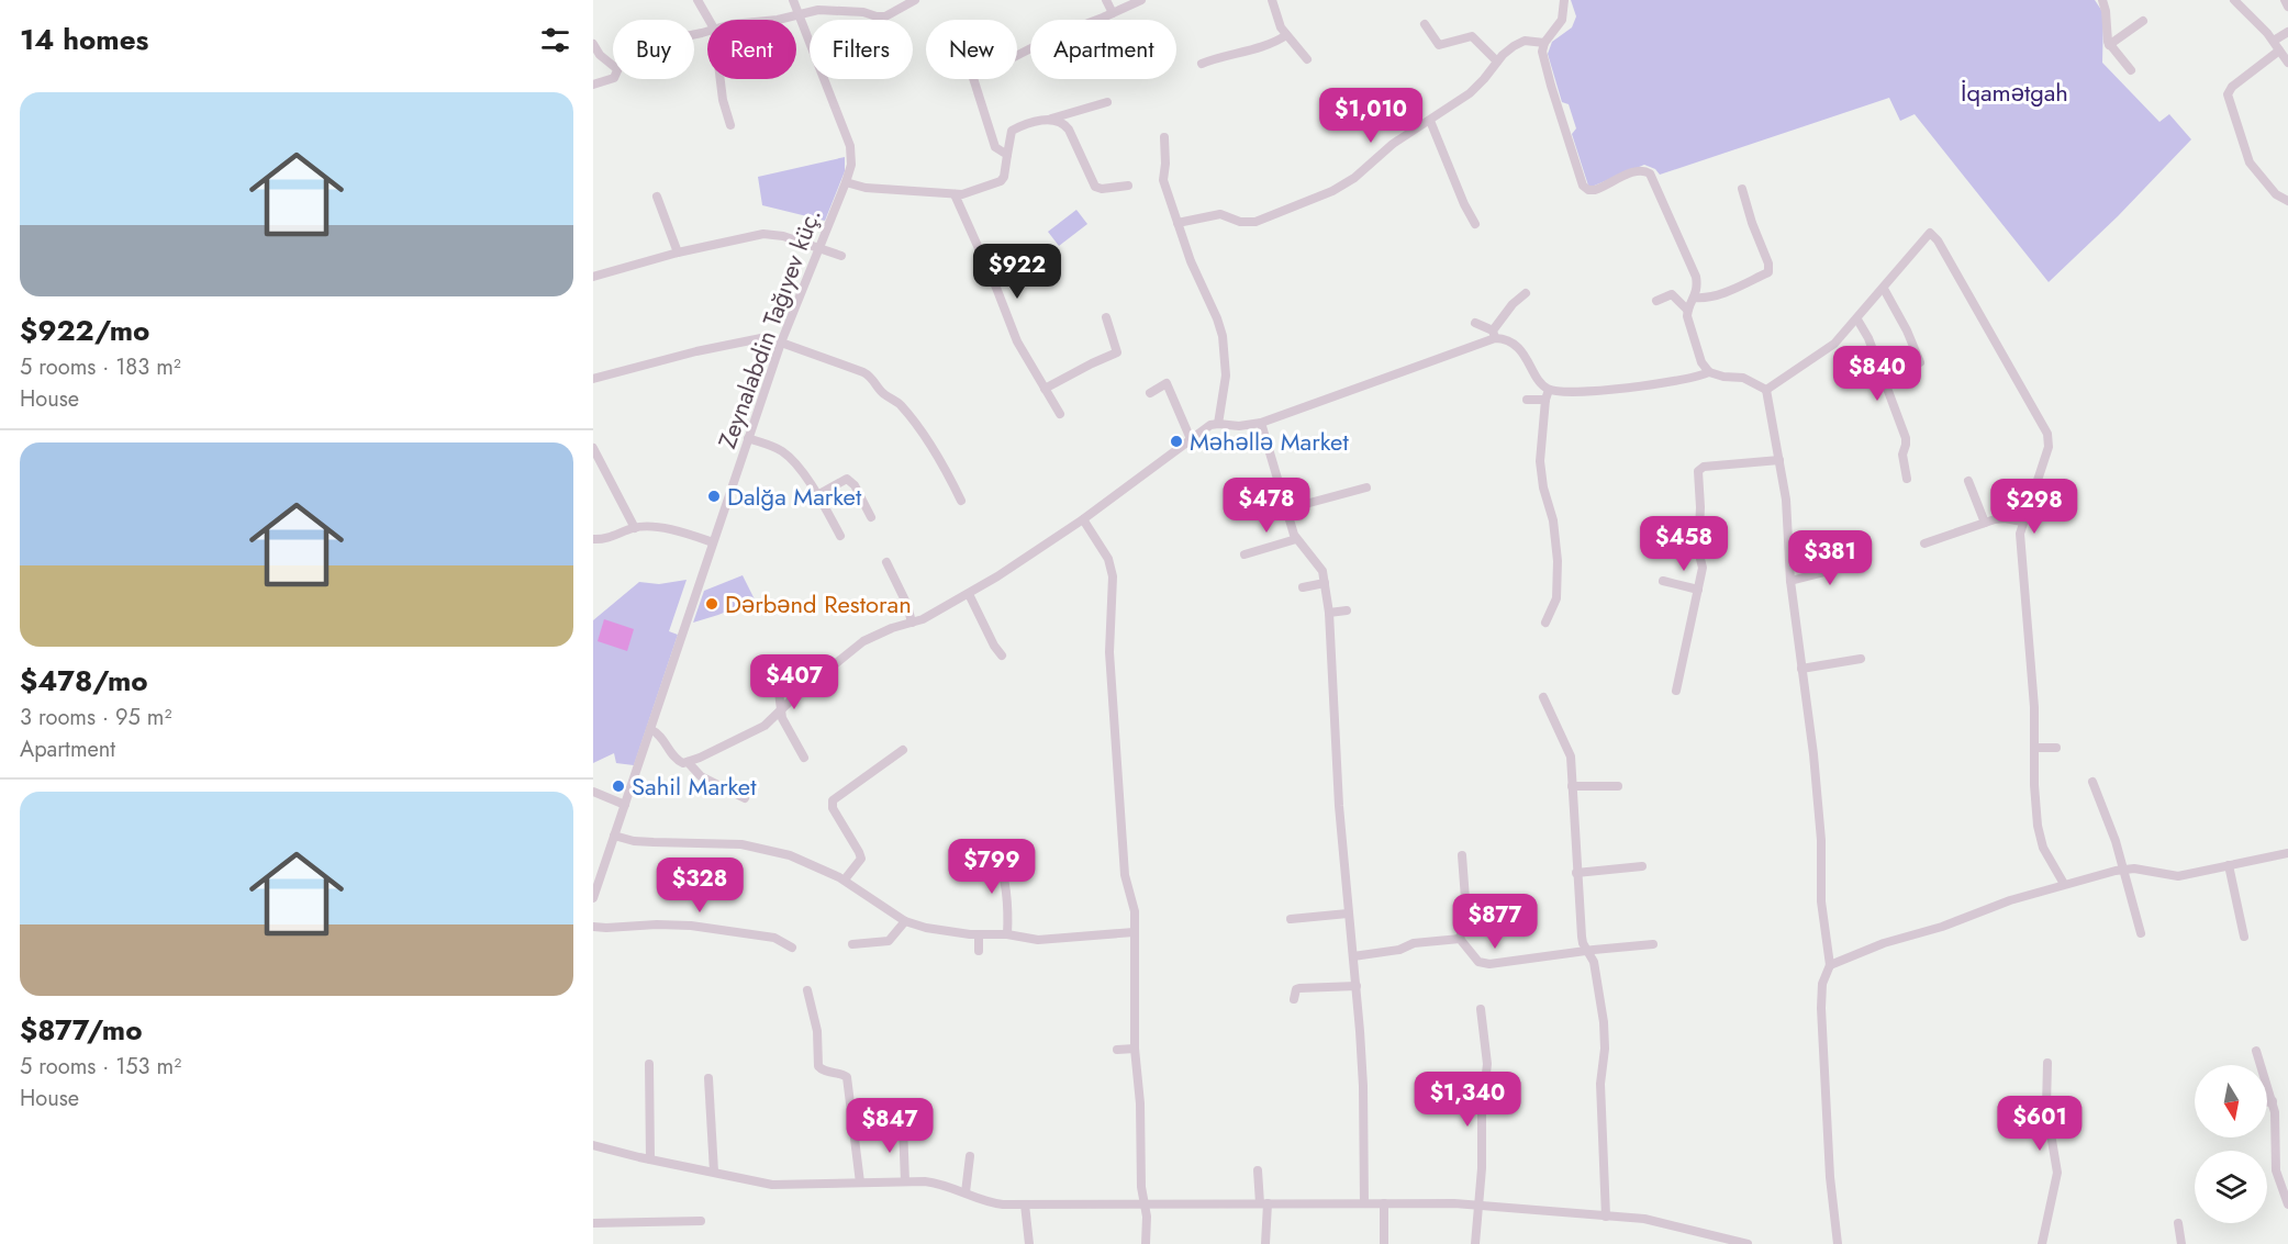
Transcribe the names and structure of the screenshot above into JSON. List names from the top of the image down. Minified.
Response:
{"streets":{"street":["Zeynalabdin Tağıyev küç."]},"parks":["İqamətgah"],"places":["Məhəllə Market","Dalğa Market","Dərbənd Restoran","Sahil Market"],"north":"bottom","page":{"heading":"14 homes","chip":["Buy","Rent","Filters","New","Apartment"],"list":[{"name":"$922/mo","note":"5 rooms · 183 m² · House"},{"name":"$478/mo","note":"3 rooms · 95 m² · Apartment"},{"name":"$877/mo","note":"5 rooms · 153 m² · House"}],"price":["$1,010","$922","$840","$478","$298","$458","$381","$407","$799","$328","$877","$1,340","$601","$847"]}}
